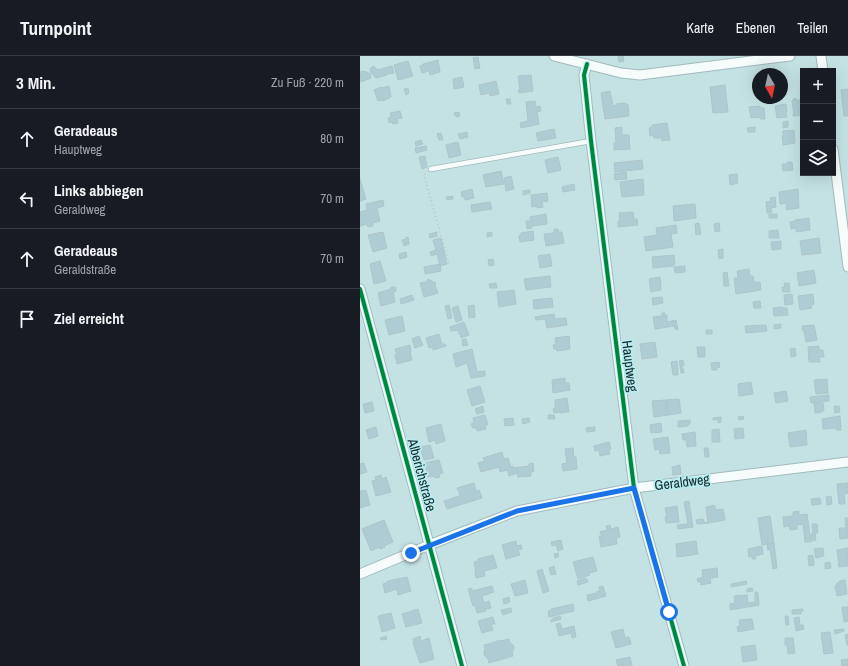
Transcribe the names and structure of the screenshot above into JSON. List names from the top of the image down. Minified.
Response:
{"streets":{"street":["Hauptweg","Alberichstraße","Geraldweg"]},"crossings":[["Hauptweg","Geraldweg"],["Alberichstraße","Geraldweg"]],"north":"bottom","page":{"header":"Turnpoint","nav":["Karte","Ebenen","Teilen"],"heading":["3 Min.","Zu Fuß · 220 m"],"map_buttons":["+","−"],"list":[["Geradeaus","Hauptweg","80 m"],["Links abbiegen","Geraldweg","70 m"],["Geradeaus","Geraldstraße","70 m"],"Ziel erreicht"]}}
